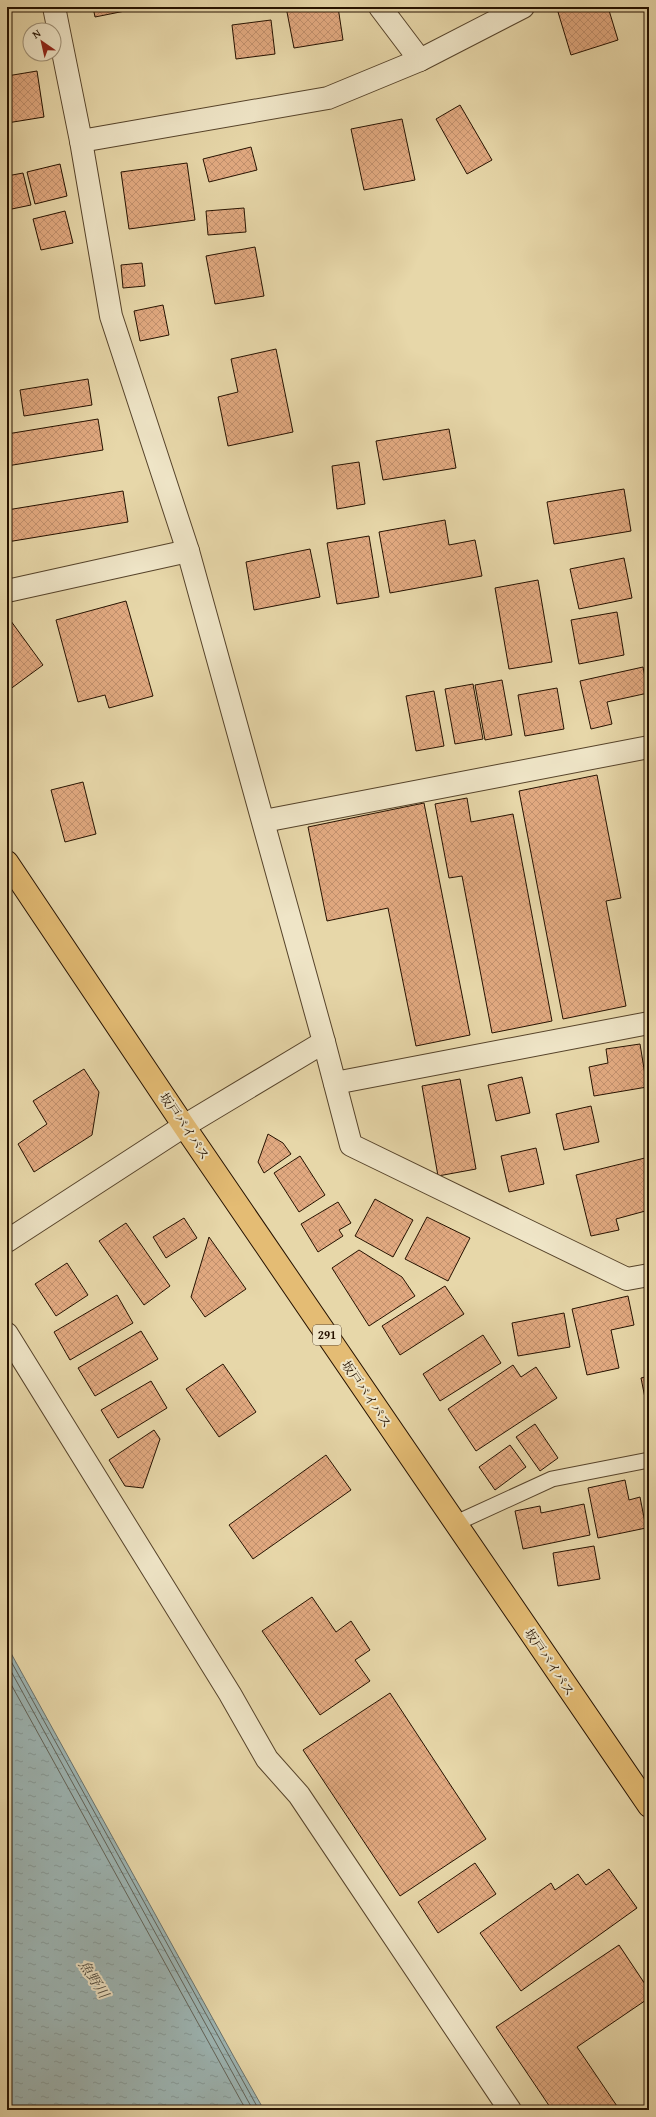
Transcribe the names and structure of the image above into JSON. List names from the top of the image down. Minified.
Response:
{"streets":{"highway":["坂戸バイパス","291"]},"water":["魚野川"],"north":"top left"}
